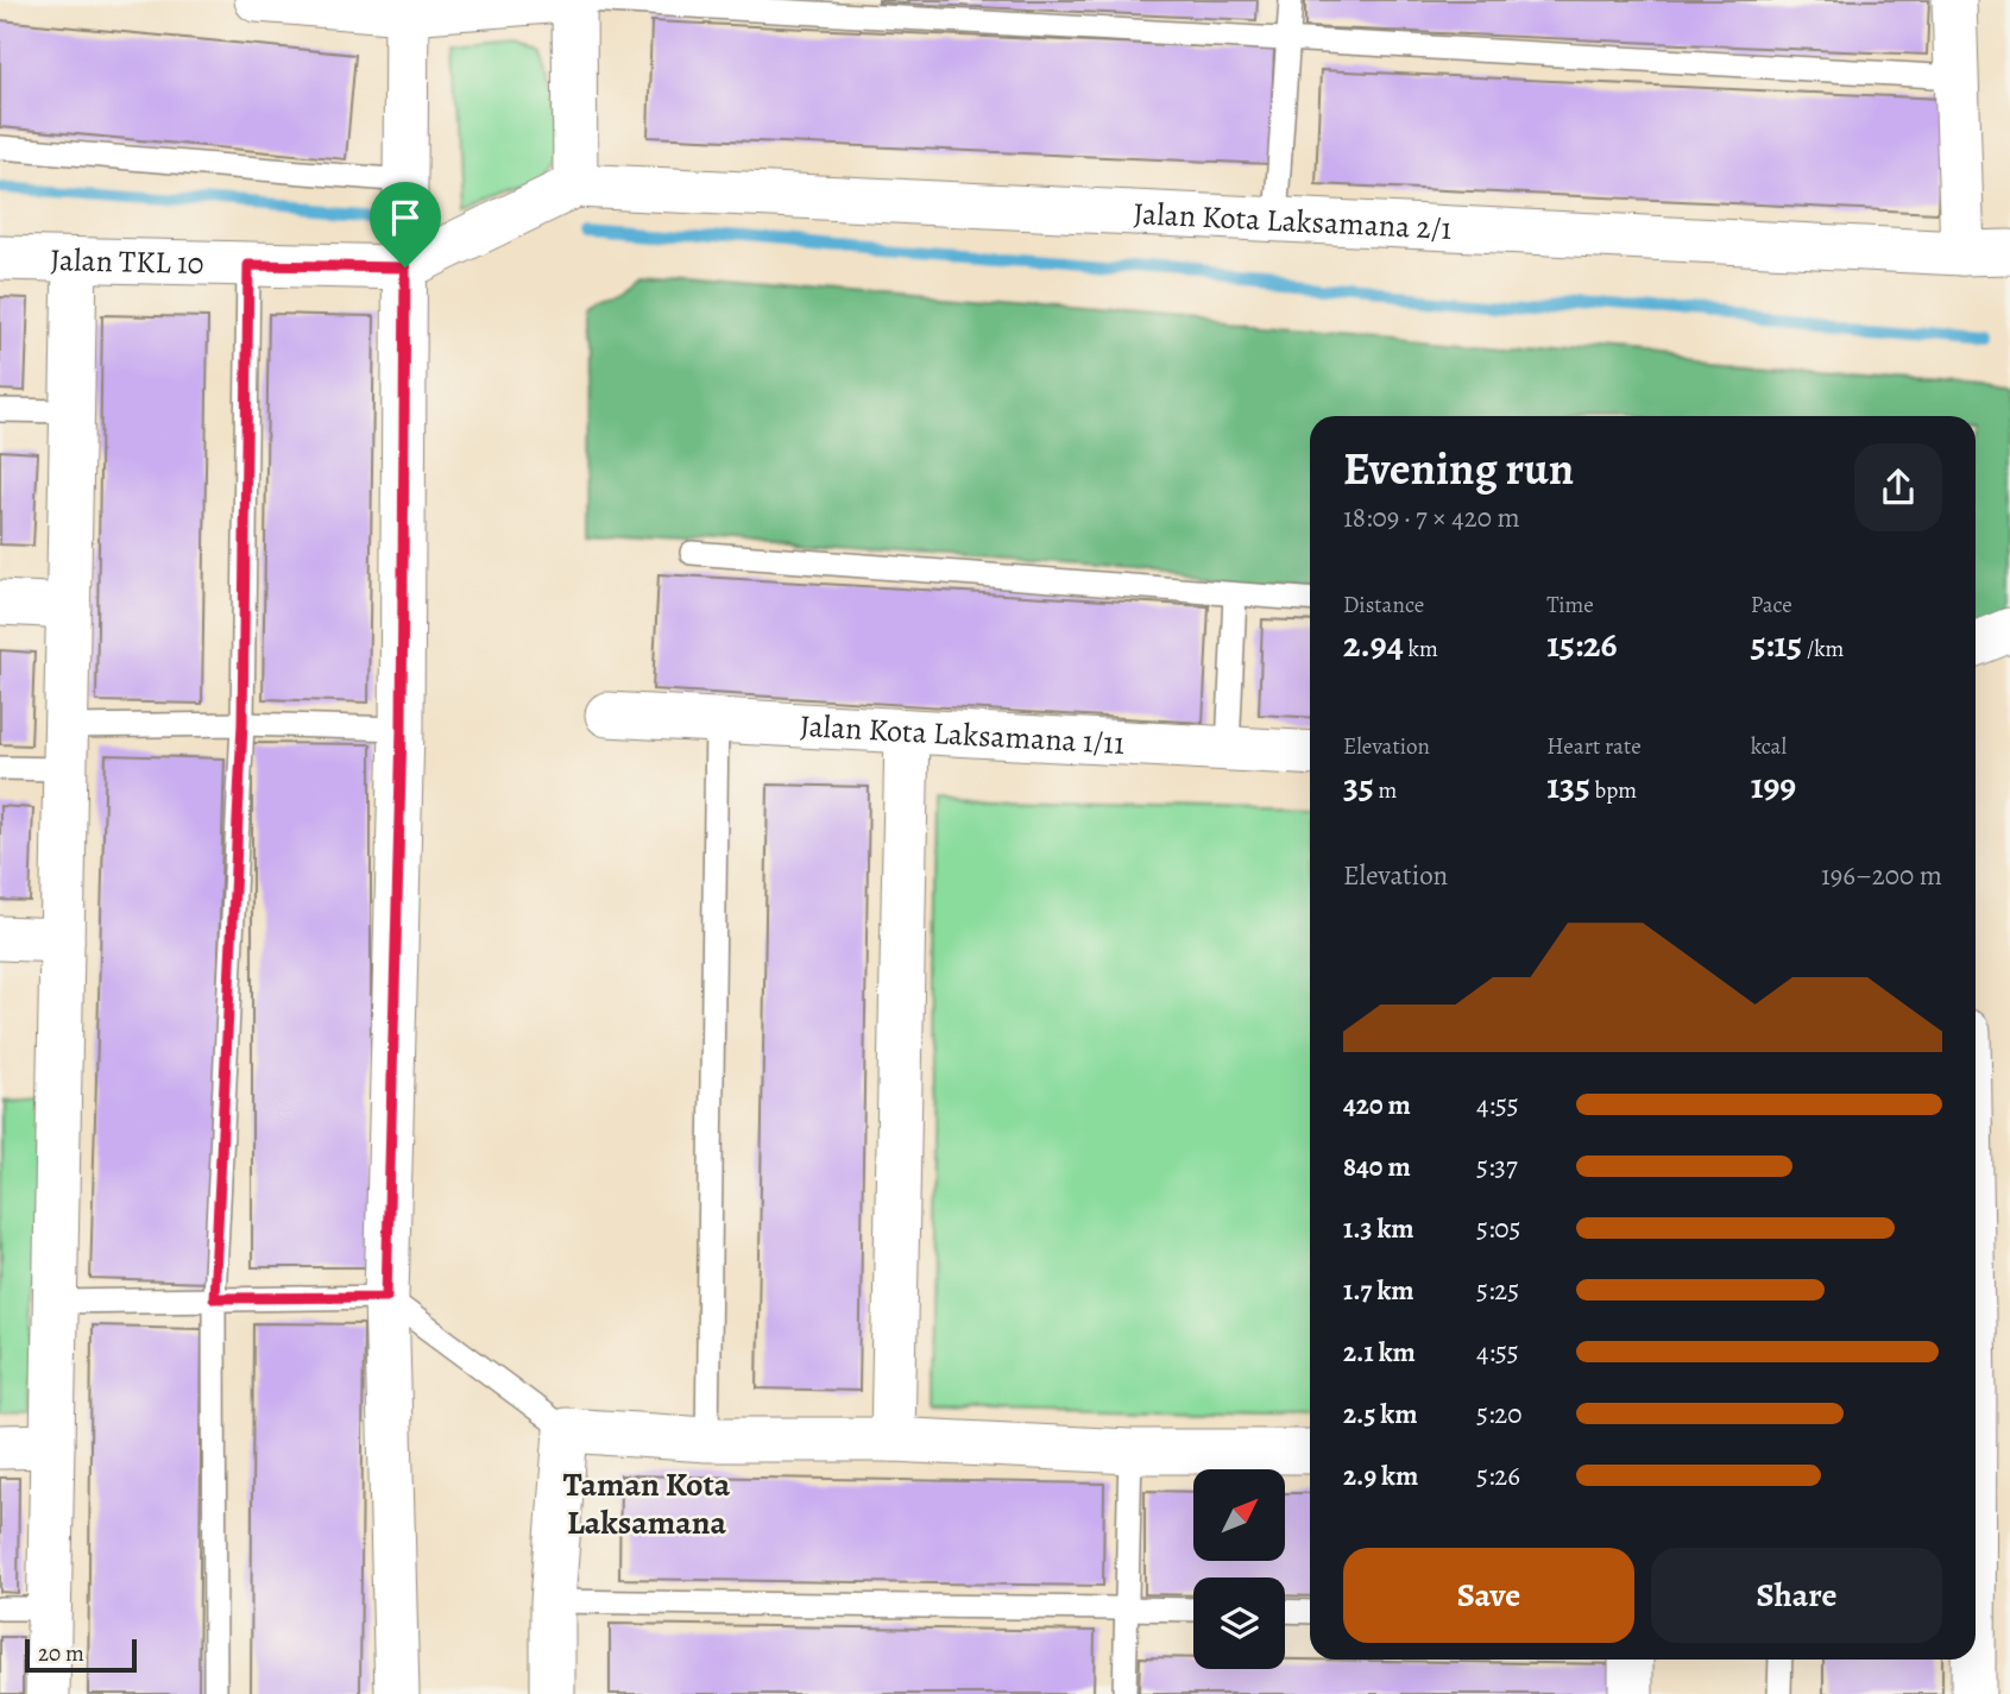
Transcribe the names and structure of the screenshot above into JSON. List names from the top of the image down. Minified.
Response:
{"streets":{"street":["Jalan Kota Laksamana 2/1","Jalan TKL 10","Jalan Kota Laksamana 1/11"]},"districts":["Taman Kota Laksamana"],"scale_bar":"20 m","north":"top right","page":{"heading":["Evening run","18:09 · 7 × 420 m"],"stats":[["Distance","2.94 km"],["Time","15:26"],["Pace","5:15 /km"],["Elevation","35 m"],["Heart rate","135 bpm"],["kcal","199"]],"chart":["Elevation","196–200 m"],"list":[{"name":"420 m","note":"4:55"},{"name":"840 m","note":"5:37"},{"name":"1.3 km","note":"5:05"},{"name":"1.7 km","note":"5:25"},{"name":"2.1 km","note":"4:55"},{"name":"2.5 km","note":"5:20"},{"name":"2.9 km","note":"5:26"}],"buttons":["Save","Share"],"scale":"20 m"}}
